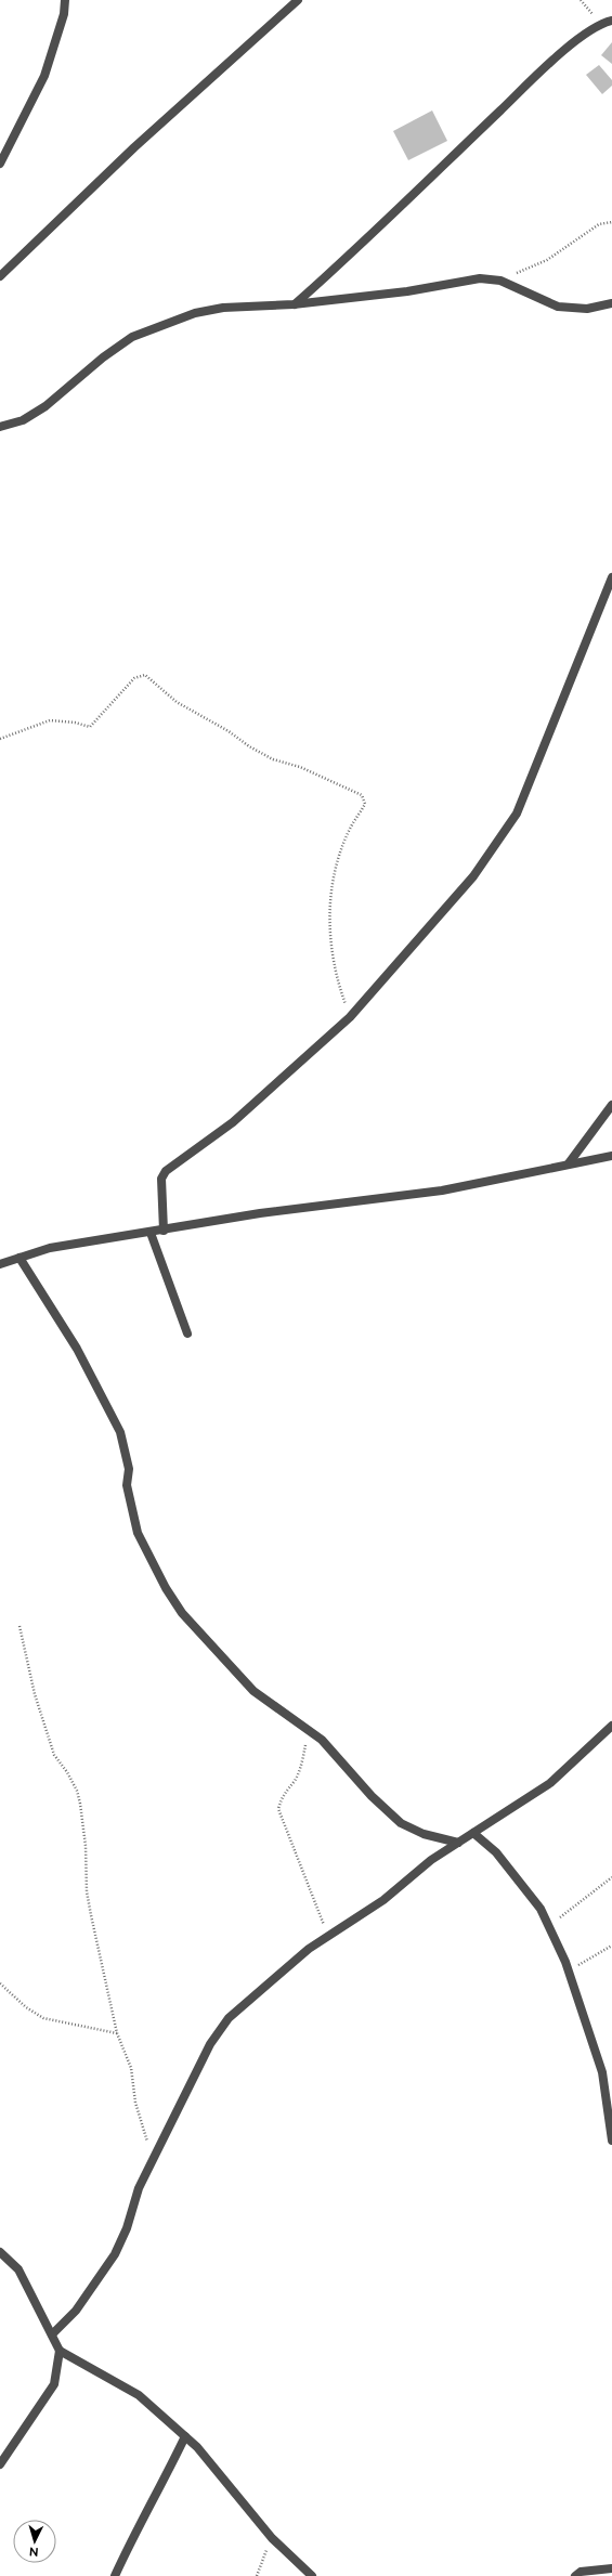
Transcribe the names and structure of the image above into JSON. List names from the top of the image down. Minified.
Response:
{"north":"bottom"}
